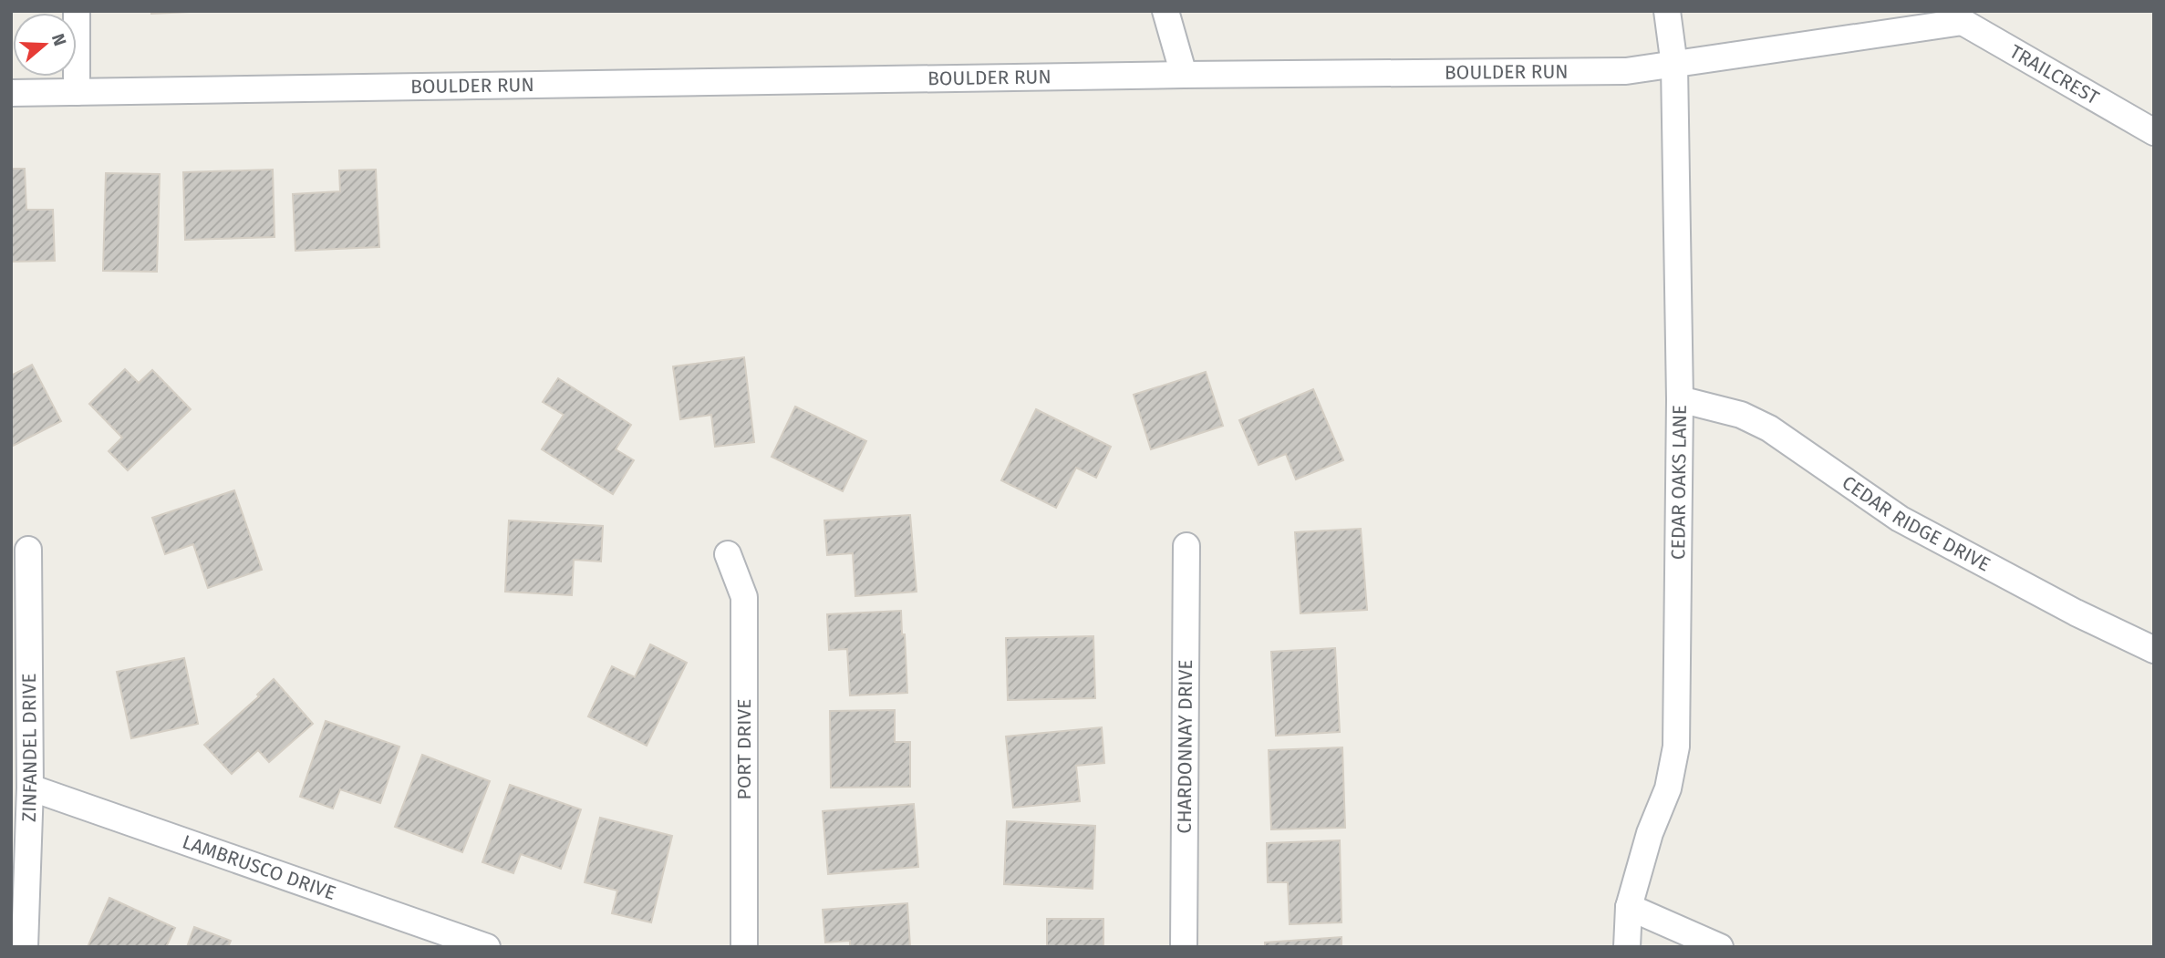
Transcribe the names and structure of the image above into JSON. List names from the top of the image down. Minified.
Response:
{"streets":{"street":["BOULDER RUN","TRAILCREST","CEDAR OAKS LANE","CEDAR RIDGE DRIVE","CHARDONNAY DRIVE","ZINFANDEL DRIVE","PORT DRIVE","LAMBRUSCO DRIVE"]},"crossings":[["BOULDER RUN","TRAILCREST"],["BOULDER RUN","CEDAR OAKS LANE"],["CEDAR OAKS LANE","CEDAR RIDGE DRIVE"],["ZINFANDEL DRIVE","LAMBRUSCO DRIVE"]],"north":"right"}
